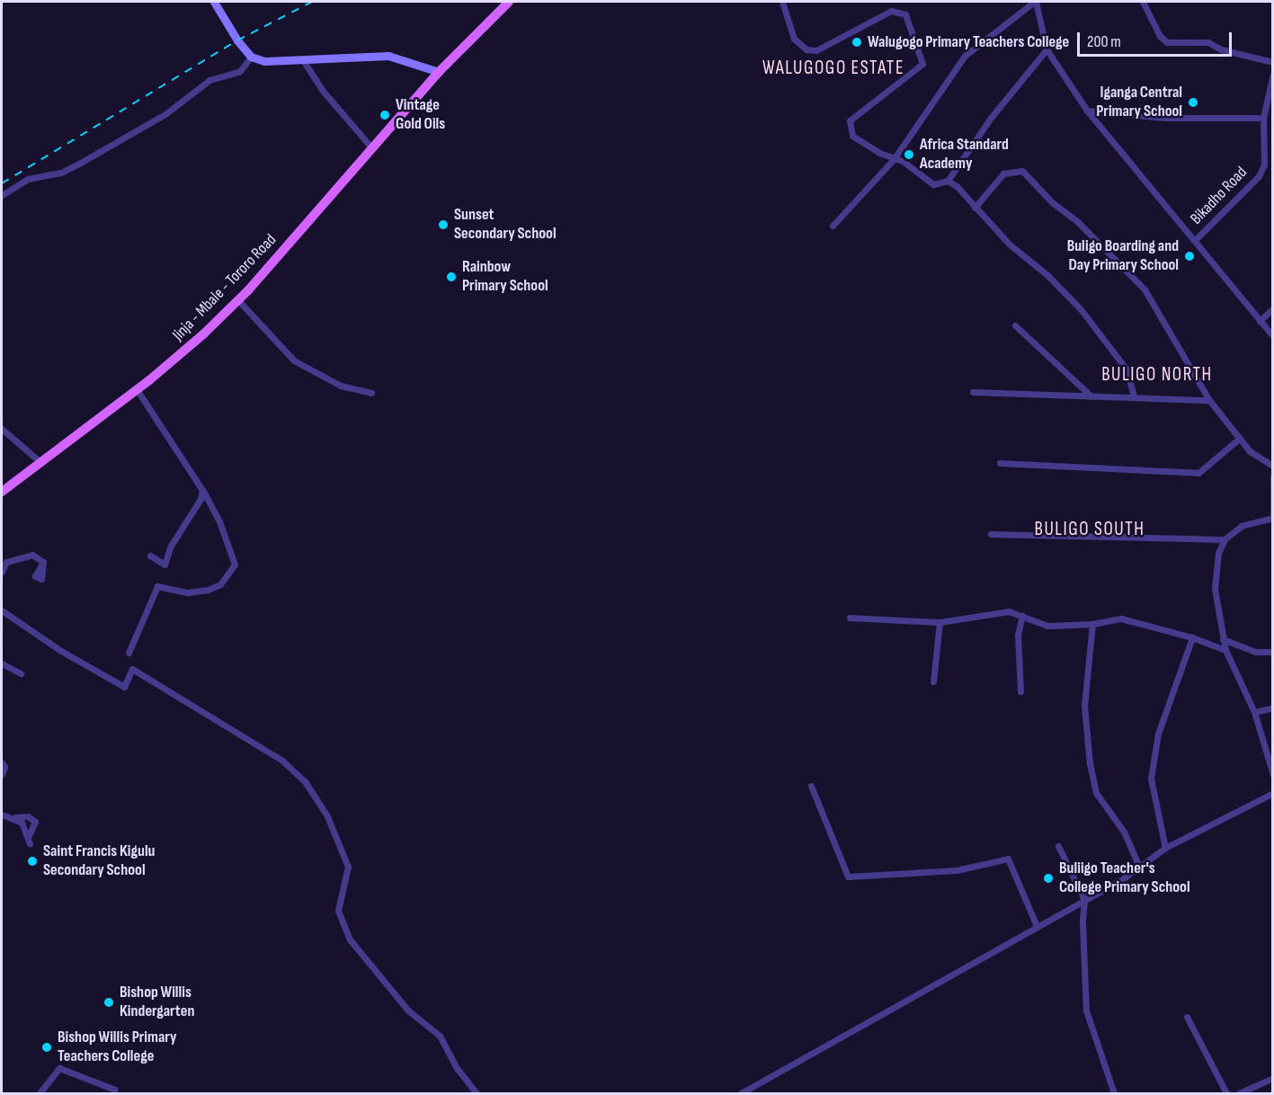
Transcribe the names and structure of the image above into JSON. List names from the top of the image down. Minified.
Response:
{"streets":{"main road":["Jinja - Mbale - Tororo Road"],"street":["Bikadho Road"]},"districts":["WALUGOGO ESTATE","BULIGO NORTH","BULIGO SOUTH"],"places":["Walugogo Primary Teachers College","Iganga Central Primary School","Vintage Gold Oils","Africa Standard Academy","Sunset Secondary School","Buligo Boarding and Day Primary School","Rainbow Primary School","Saint Francis Kigulu Secondary School","Buliigo Teacher's College Primary School","Bishop Willis Kindergarten","Bishop Willis Primary Teachers College"],"scale_bar":"200 m"}
